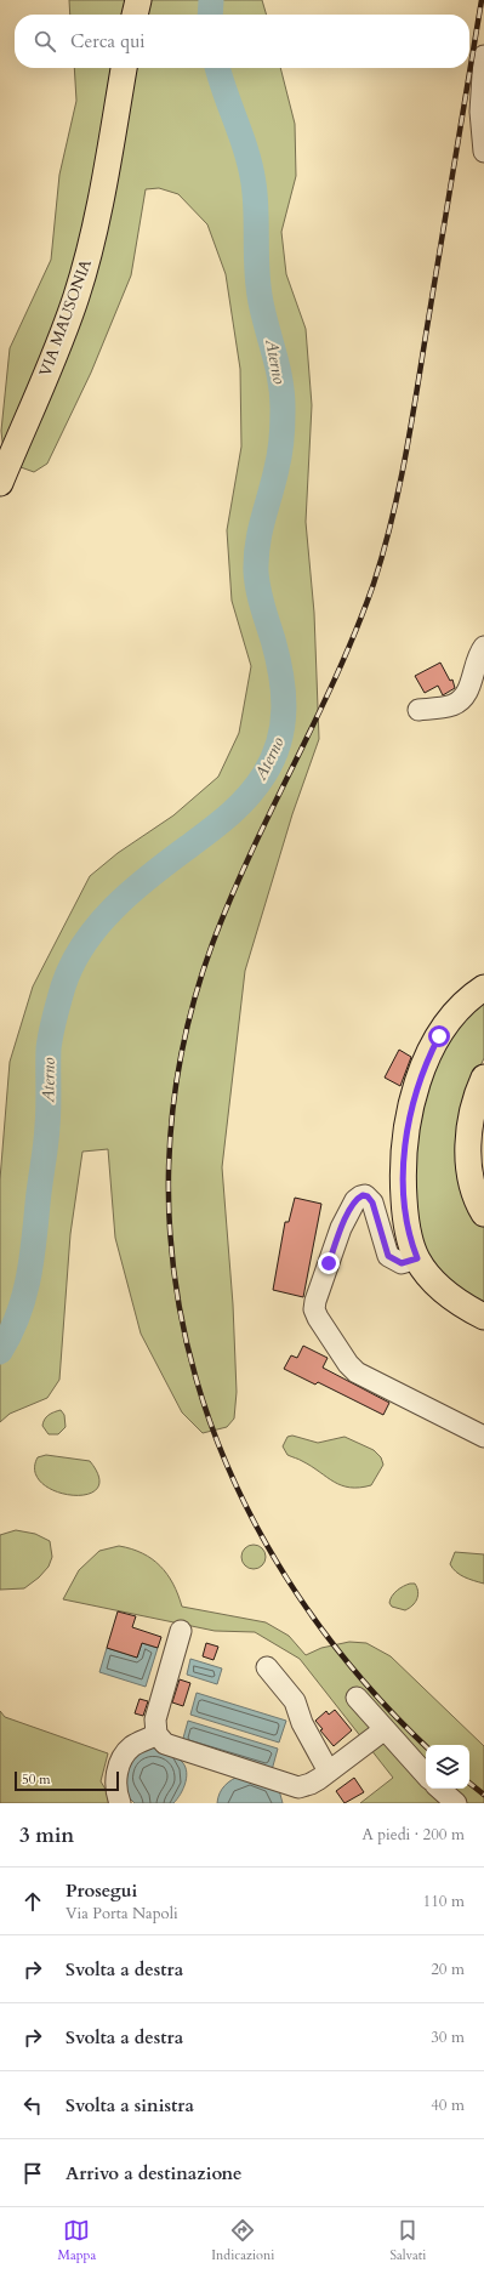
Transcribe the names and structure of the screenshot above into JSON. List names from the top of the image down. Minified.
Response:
{"streets":{"main road":["VIA MAUSONIA"]},"water":["Aterno"],"scale_bar":"50 m","page":{"search":"Cerca qui","scale":"50 m","heading":["3 min","A piedi · 200 m"],"list":[["Prosegui","Via Porta Napoli","110 m"],["Svolta a destra","20 m"],["Svolta a destra","30 m"],["Svolta a sinistra","40 m"],"Arrivo a destinazione"],"nav":["Mappa","Indicazioni","Salvati"]}}
